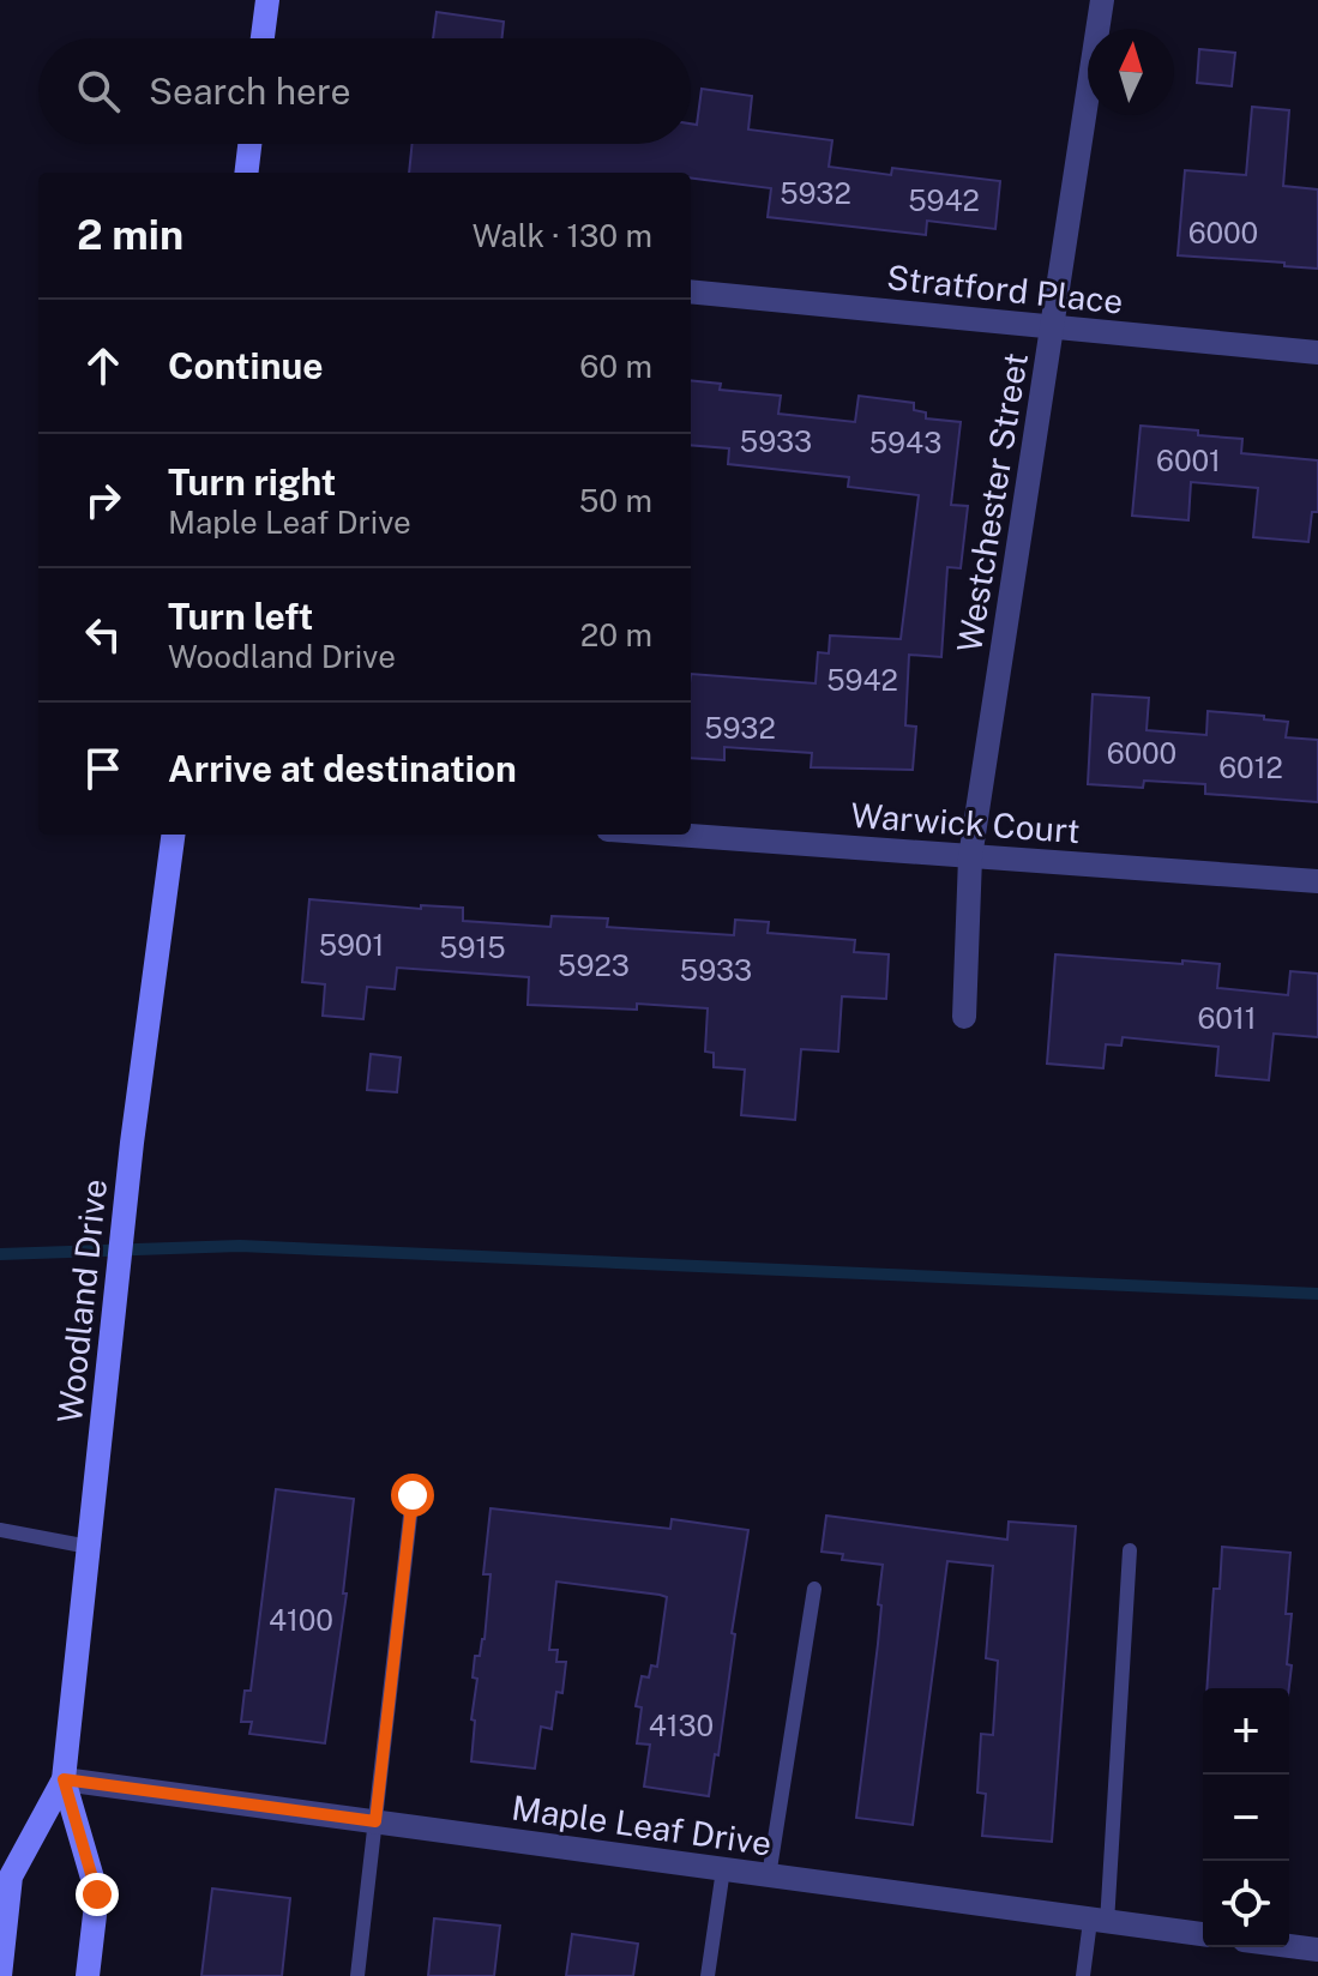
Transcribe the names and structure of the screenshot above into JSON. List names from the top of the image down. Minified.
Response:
{"streets":{"main road":["Woodland Drive"],"street":["Stratford Place","Westchester Street","Warwick Court","Maple Leaf Drive"]},"crossings":[["Stratford Place","Westchester Street"],["Westchester Street","Warwick Court"],["Woodland Drive","Maple Leaf Drive"]],"house_numbers":["5932","5942","6000","5933","5943","6001","5942","5932","6000","6012","5901","5915","5923","5933","6011","4100","4130"],"north":"top","page":{"search":"Search here","heading":["2 min","Walk · 130 m"],"list":[["Continue","60 m"],["Turn right","Maple Leaf Drive","50 m"],["Turn left","Woodland Drive","20 m"],"Arrive at destination"],"map_buttons":["+","−"]}}
